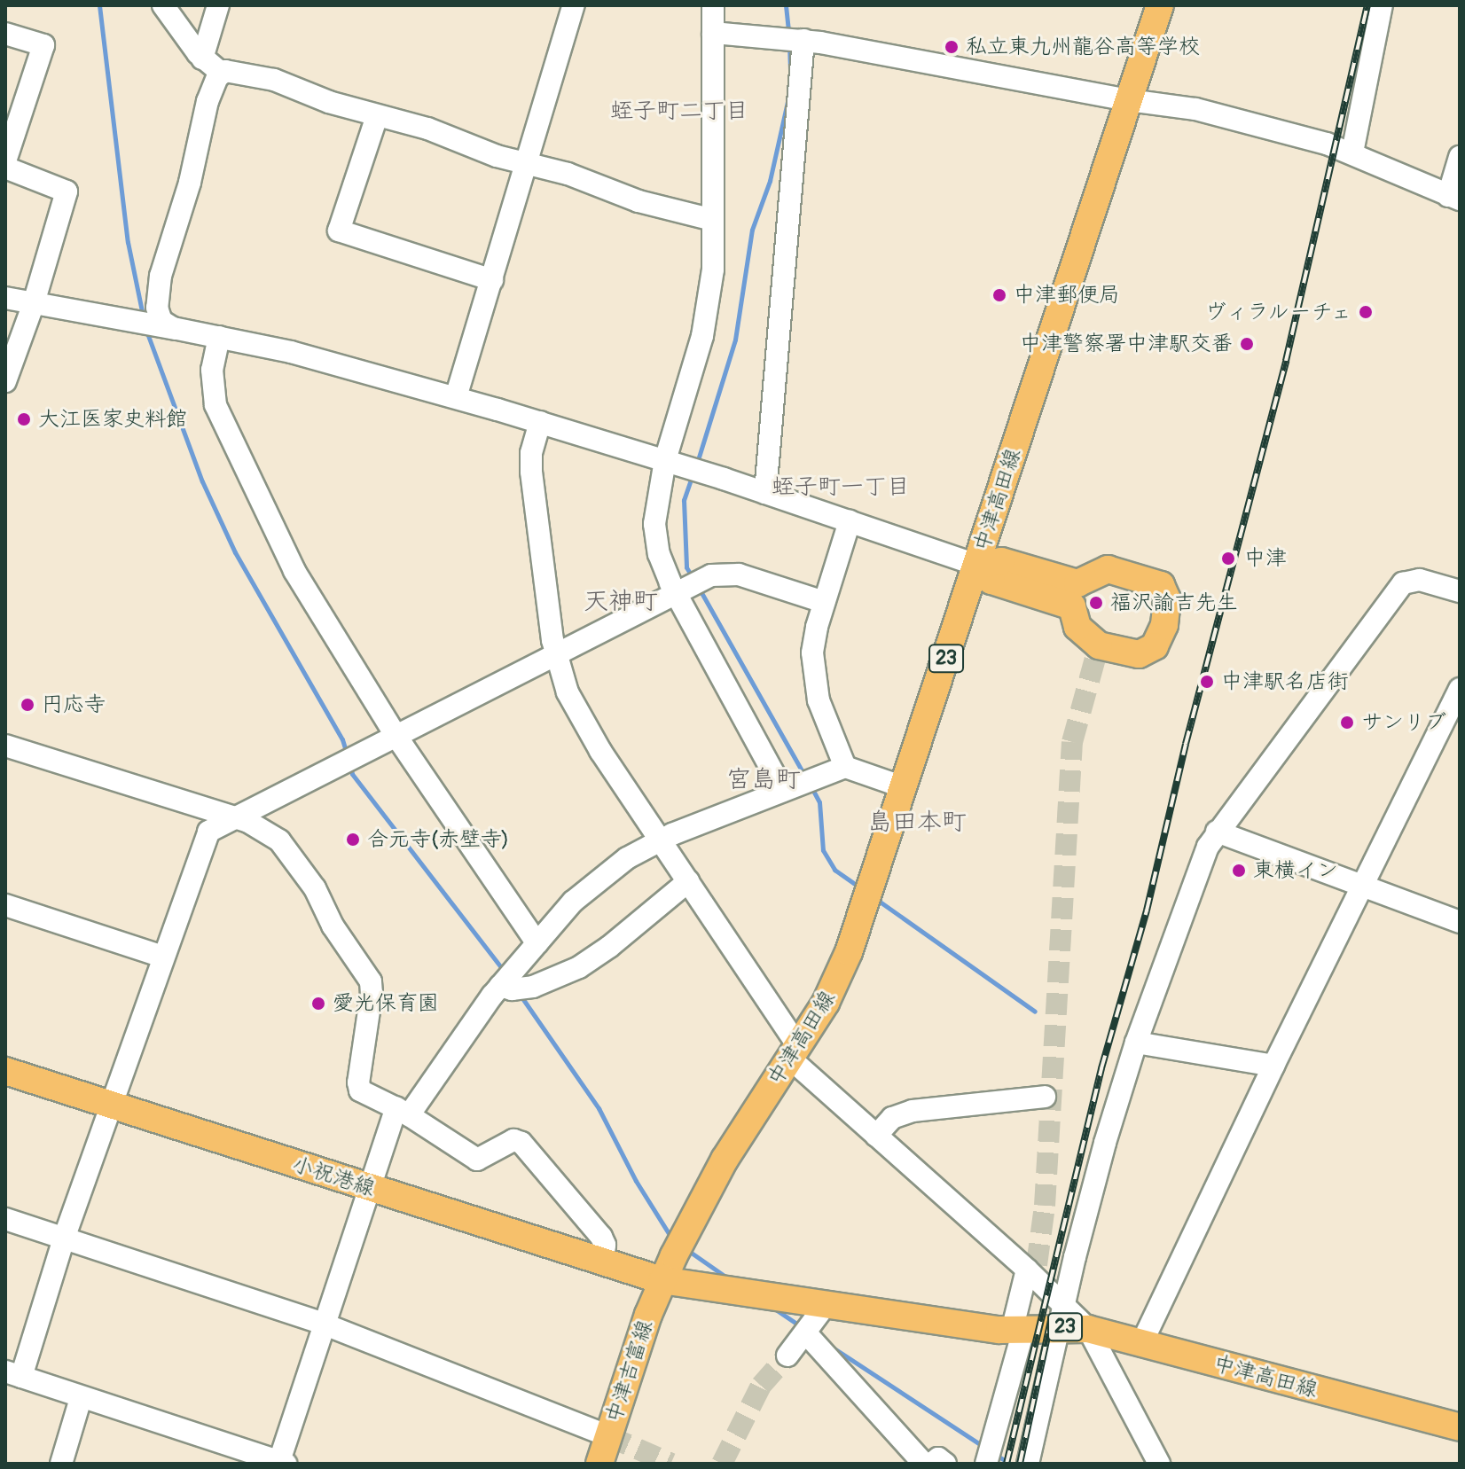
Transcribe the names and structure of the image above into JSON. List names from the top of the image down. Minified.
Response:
{"streets":{"main road":["中津高田線","23","小祝港線","中津吉富線"]},"crossings":[["中津高田線","小祝港線"],["中津高田線","中津吉富線"],["小祝港線","中津吉富線"]],"districts":["蛭子町二丁目","蛭子町一丁目","天神町","宮島町","島田本町"],"places":["私立東九州龍谷高等学校","中津郵便局","ヴィラルーチェ","中津警察署中津駅交番","大江医家史料館","中津","福沢諭吉先生","中津駅名店街","円応寺","サンリブ","合元寺(赤壁寺)","東横イン","愛光保育園"]}
